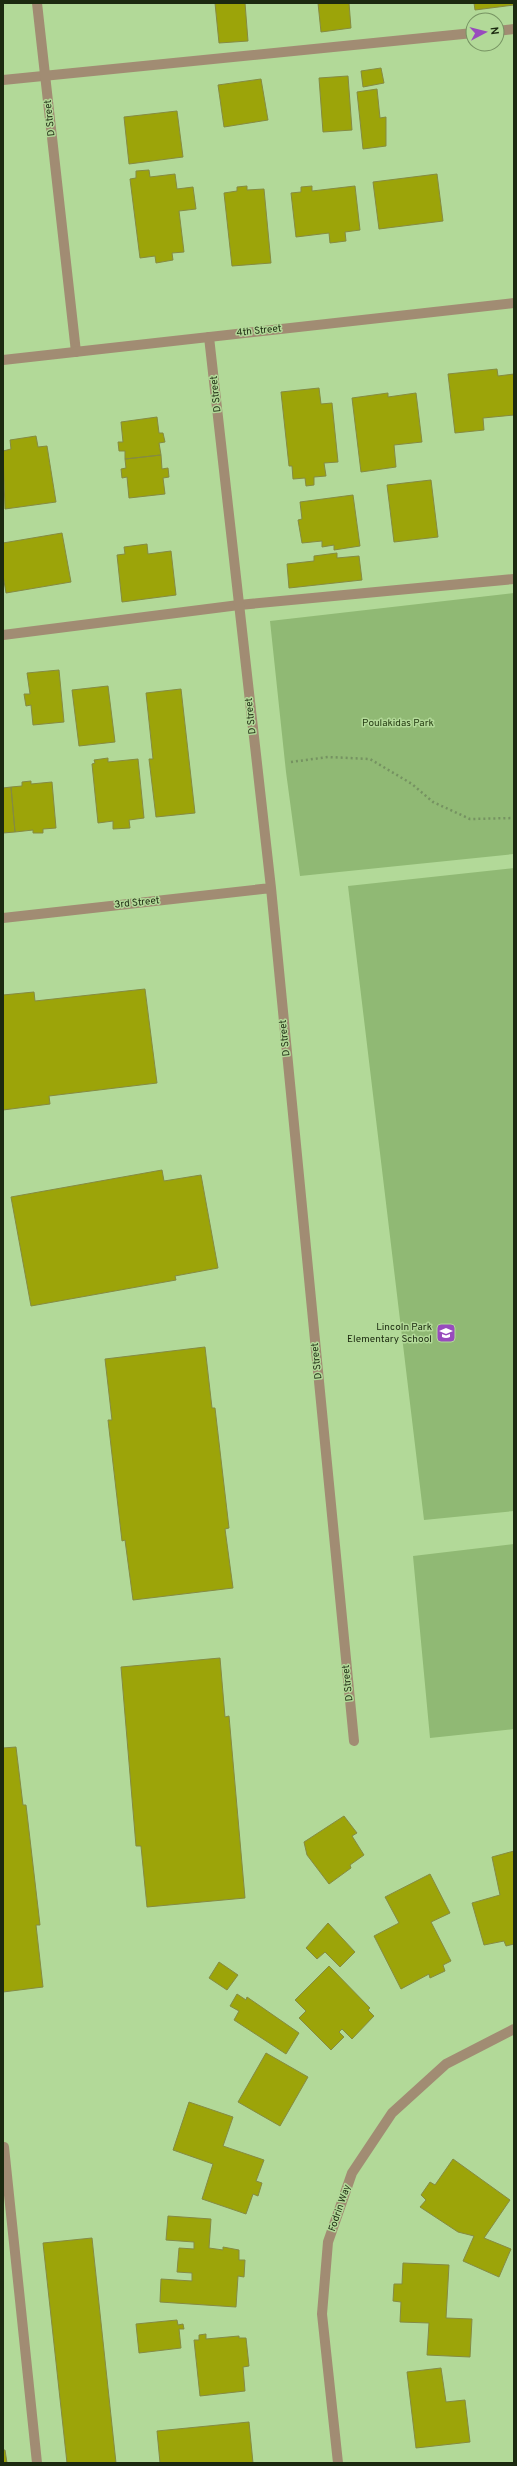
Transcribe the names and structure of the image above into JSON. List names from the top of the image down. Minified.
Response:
{"streets":{"street":["D Street","4th Street","3rd Street","Fodrin Way"]},"crossings":[["D Street","4th Street"],["D Street","3rd Street"]],"parks":["Poulakidas Park"],"places":{"school or university":["Lincoln Park Elementary School"]},"north":"right"}
